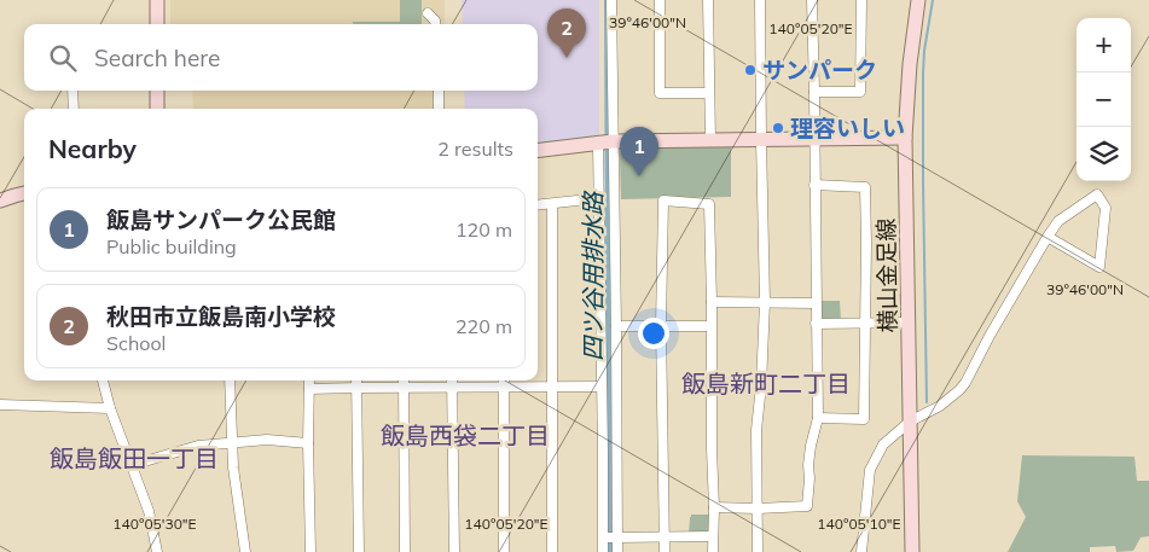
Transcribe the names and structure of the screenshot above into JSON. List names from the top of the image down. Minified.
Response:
{"streets":{"street":["横山金足線"]},"districts":["飯島新町二丁目","飯島西袋二丁目","飯島飯田一丁目"],"water":["四ツ谷用排水路"],"places":["サンパーク","理容いしい"],"page":{"pins":["2","1"],"map_buttons":["+","−"],"search":"Search here","heading":["Nearby","2 results"],"list":[{"mark":"1","name":"飯島サンパーク公民館","note":"Public building","value":"120 m"},{"mark":"2","name":"秋田市立飯島南小学校","note":"School","value":"220 m"}]},"coordinates":["39°46'00\"N","140°05'20\"E","140°05'30\"E","140°05'10\"E"]}
